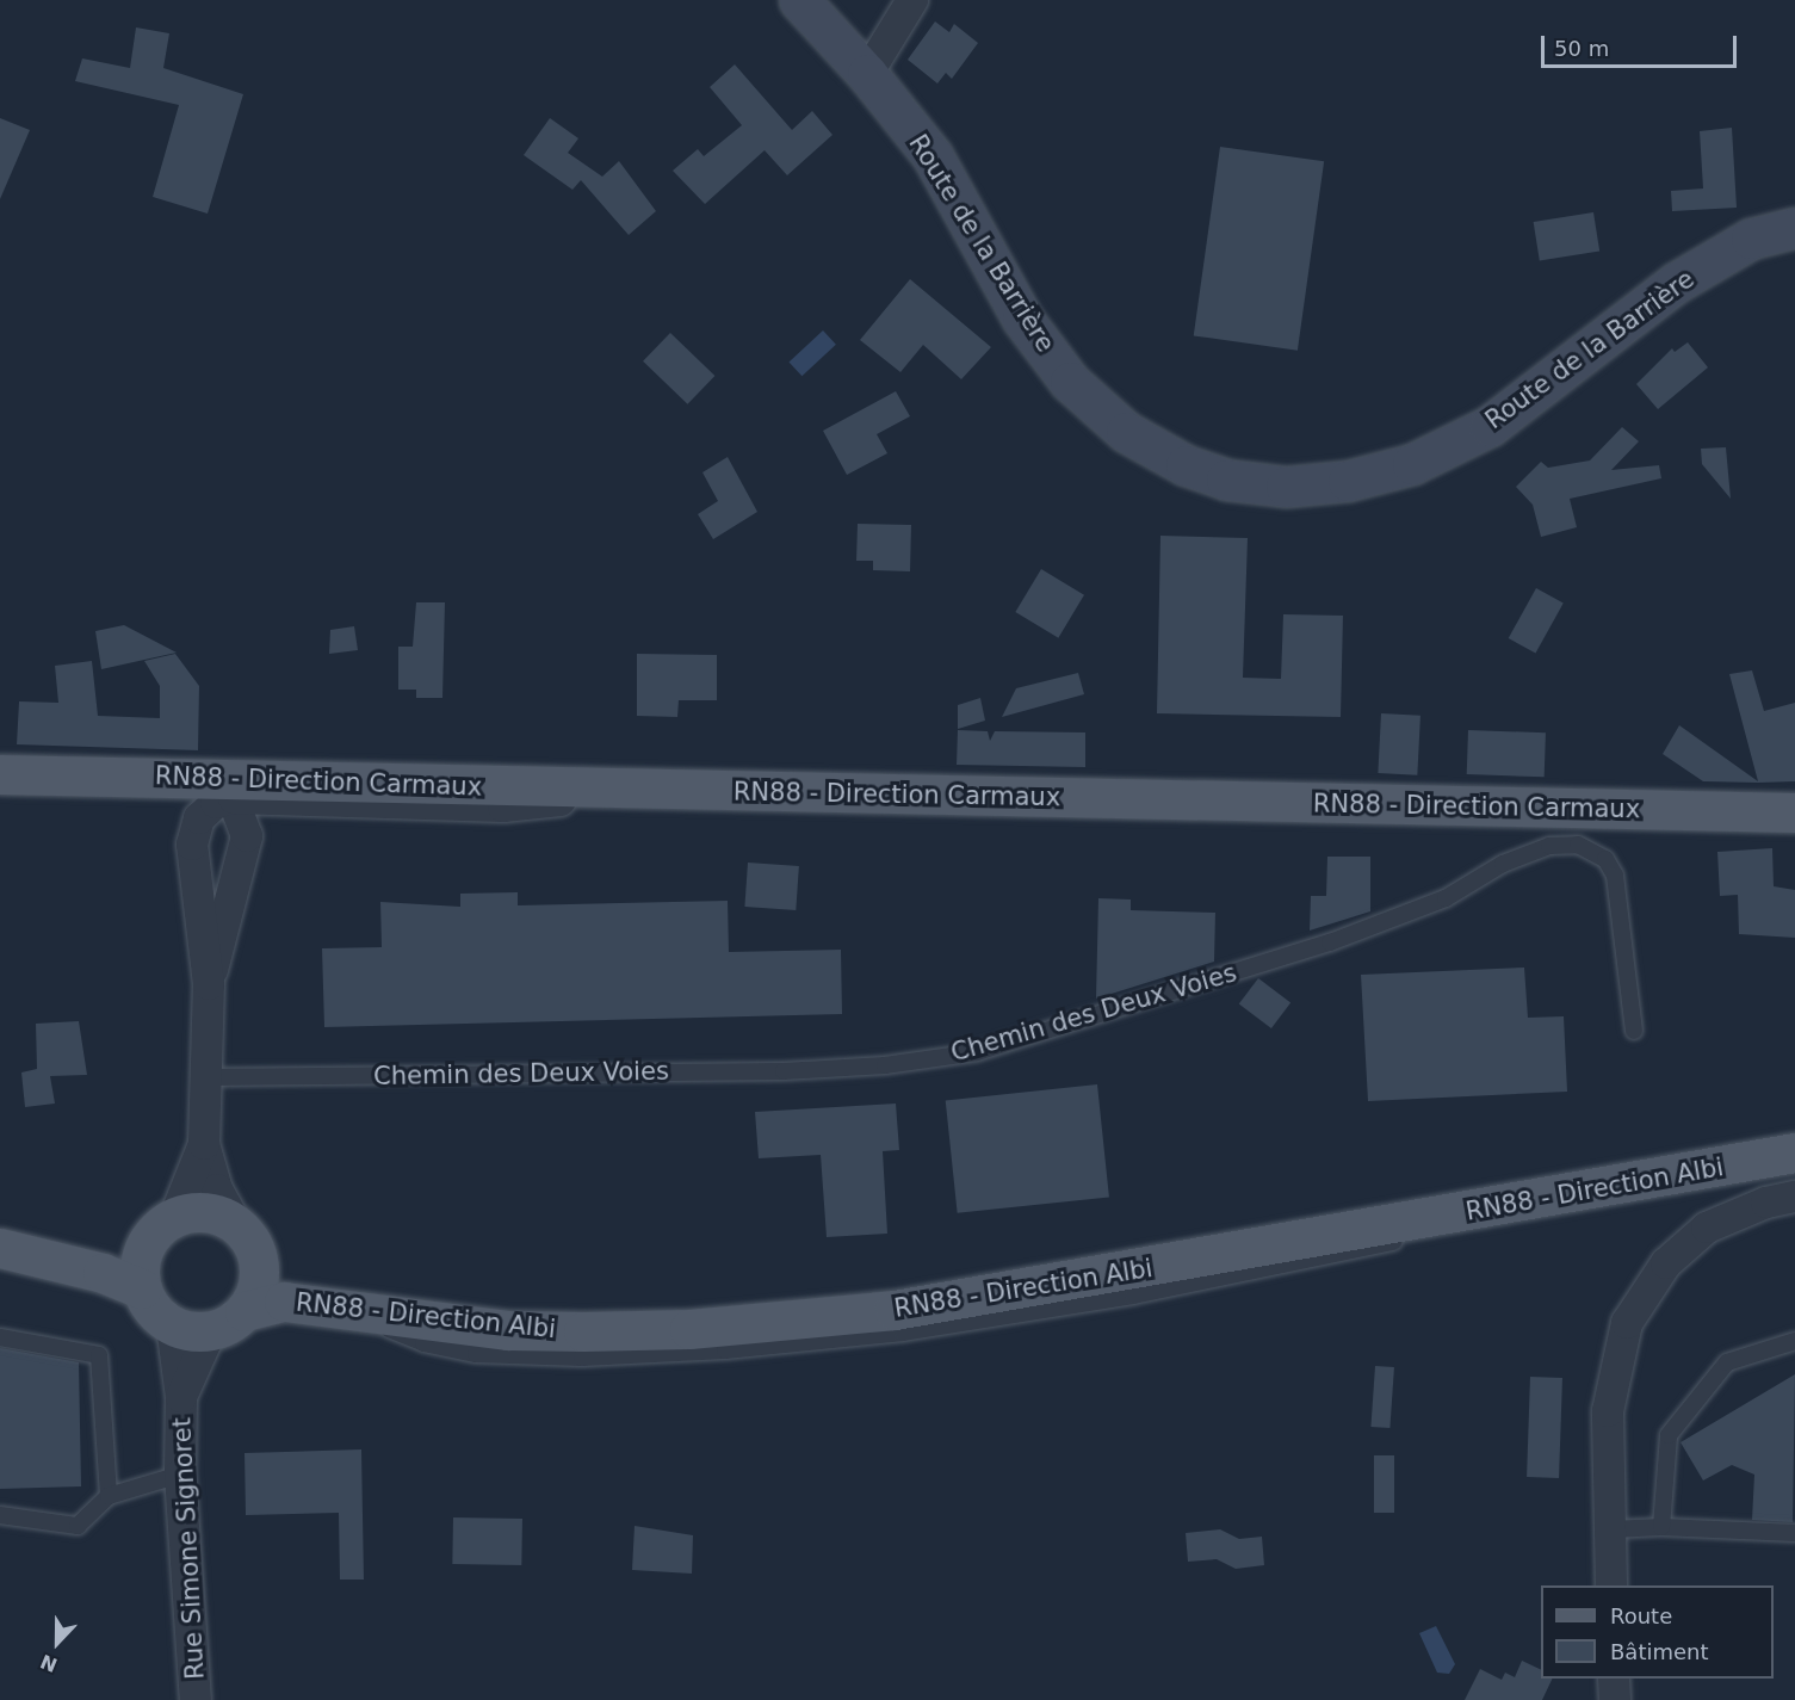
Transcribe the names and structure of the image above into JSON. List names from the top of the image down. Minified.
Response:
{"streets":{"main road":["RN88 - Direction Carmaux","RN88 - Direction Albi"],"street":["Route de la Barrière","Rue Simone Signoret"],"lane":["Chemin des Deux Voies"]},"crossings":[["RN88 - Direction Albi","Rue Simone Signoret"]],"legend":["Route","Bâtiment"],"scale_bar":"50 m","north":"bottom"}
